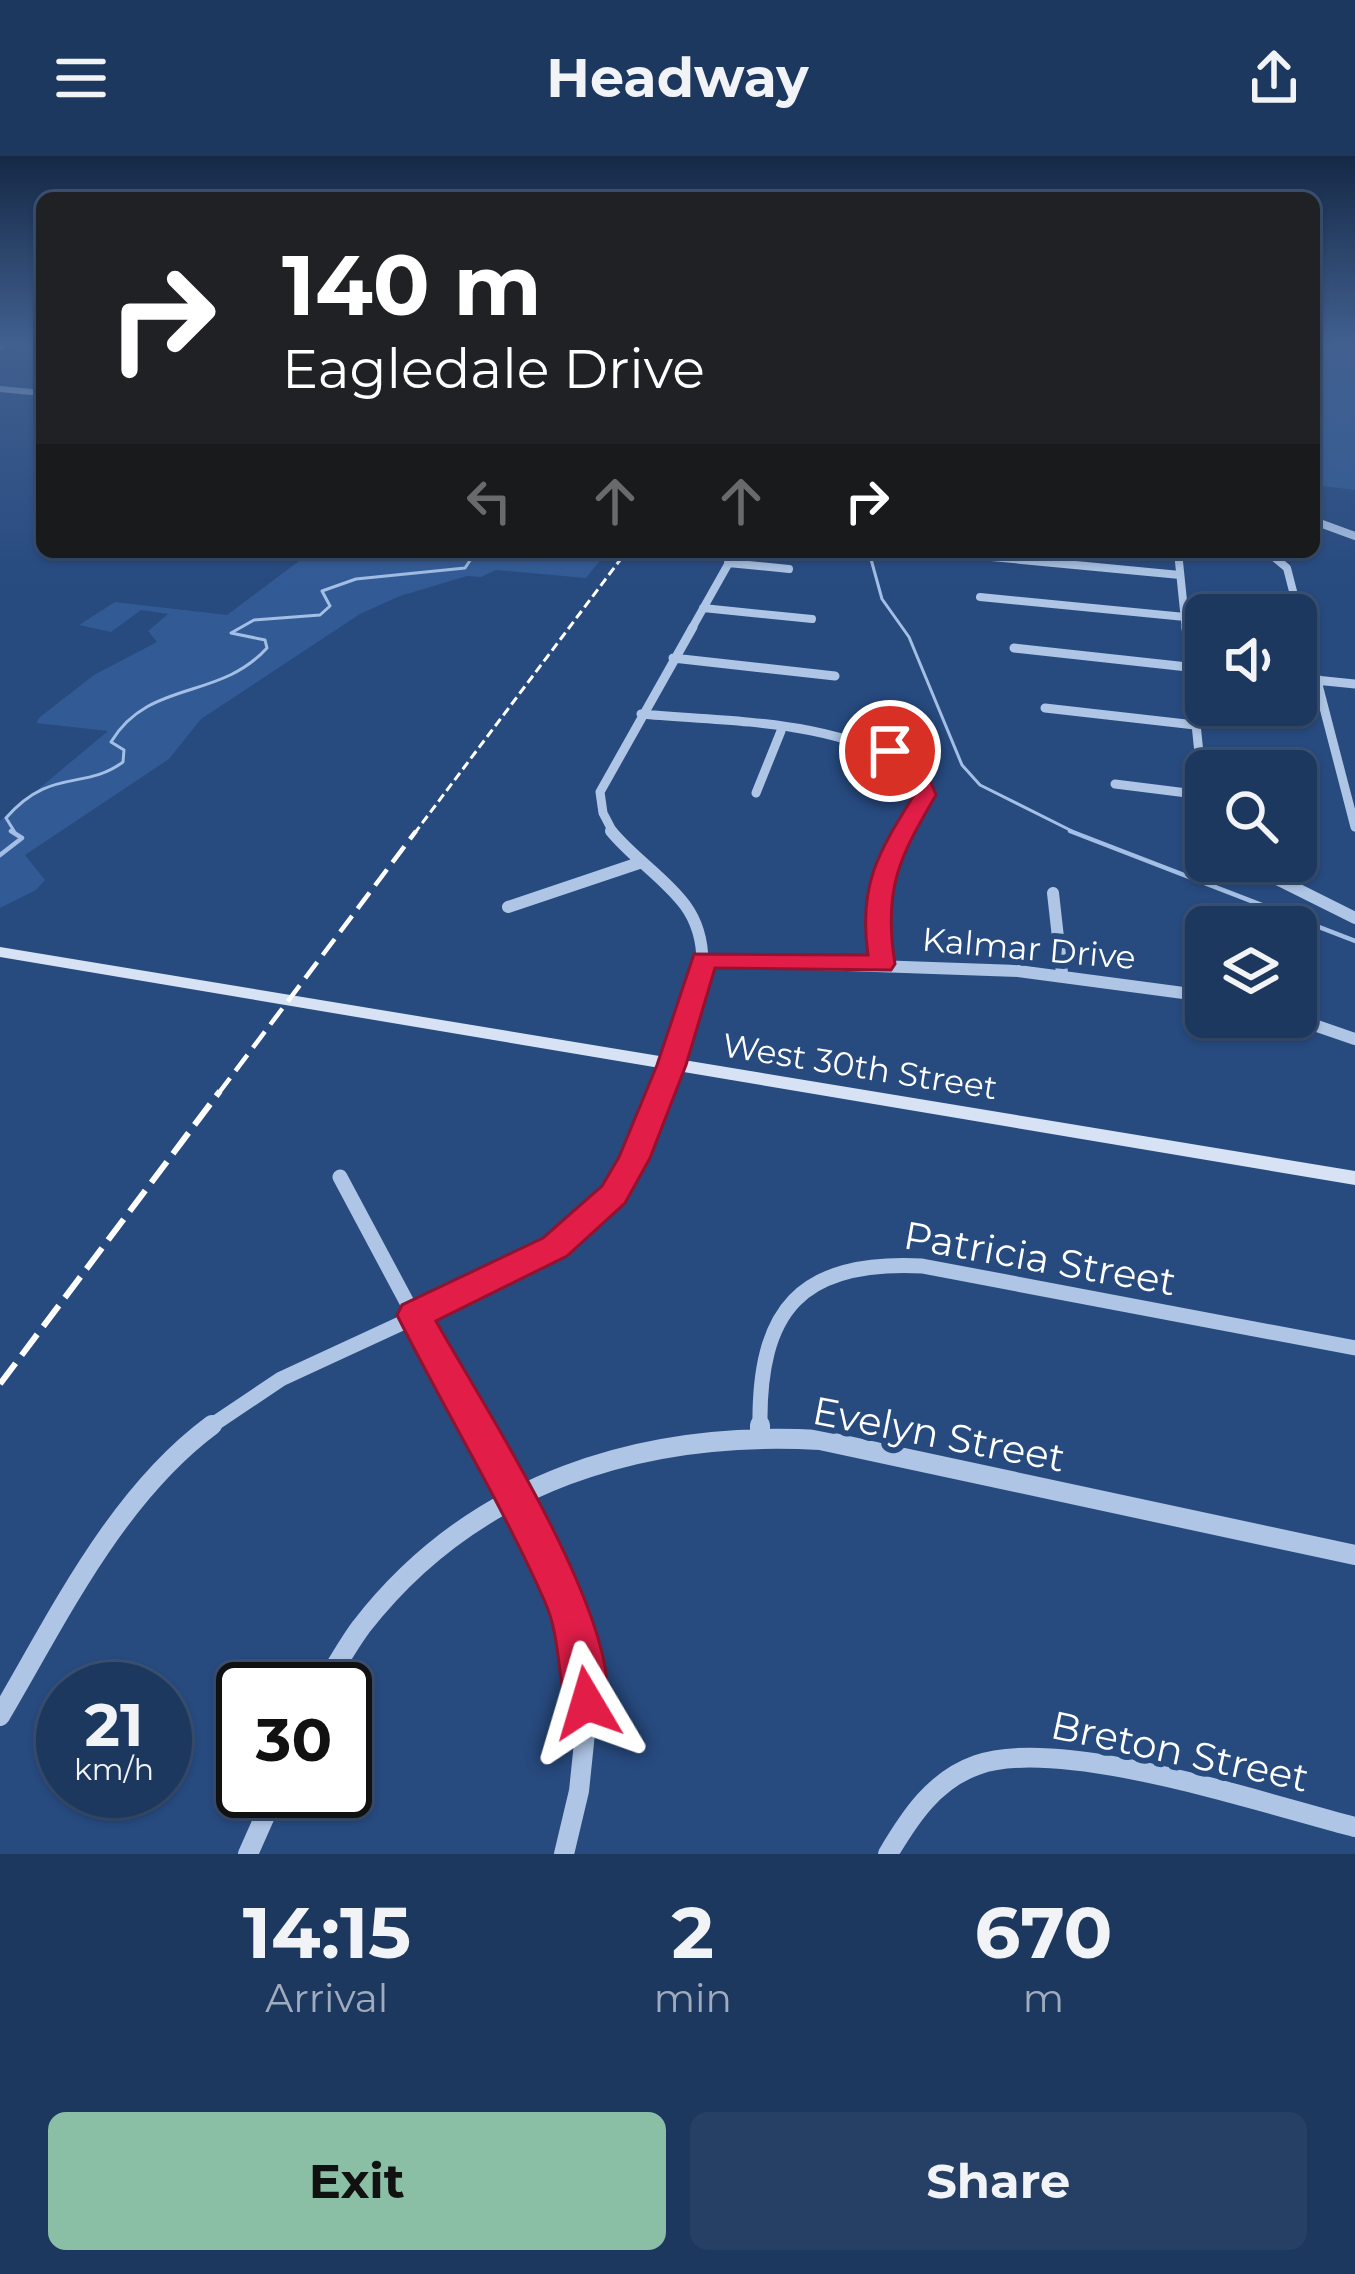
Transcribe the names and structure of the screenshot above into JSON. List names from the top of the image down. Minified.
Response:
{"streets":{"main road":["West 30th Street"],"street":["Kalmar Drive","Patricia Street","Evelyn Street","Breton Street"]},"crossings":[["Patricia Street","Evelyn Street"]],"page":{"header":"Headway","turn":["140 m","Eagledale Drive"],"speed":"21 km/h","limit":"30","eta":["14:15","Arrival","2","min","670","m"],"buttons":["Exit","Share"]}}
